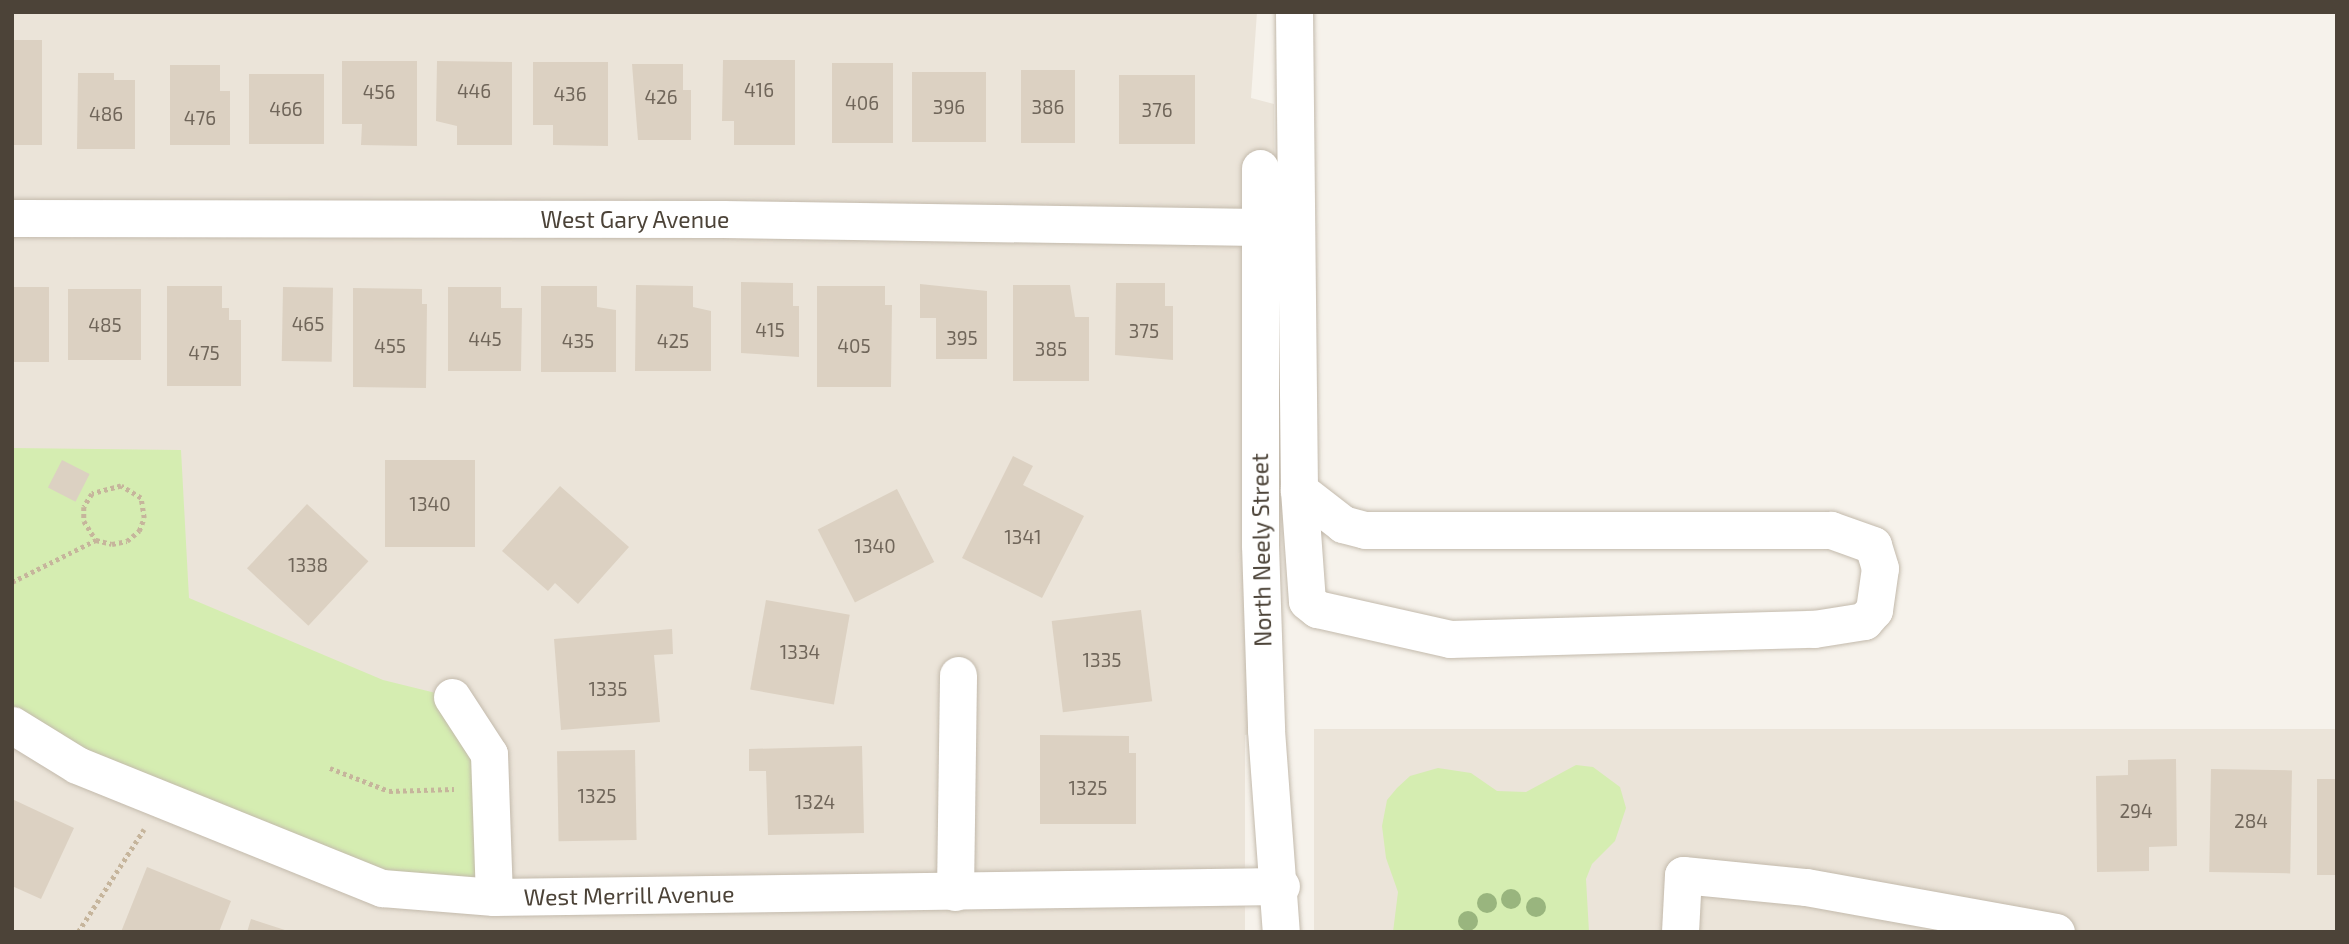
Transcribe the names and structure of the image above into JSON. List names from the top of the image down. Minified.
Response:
{"streets":{"street":["West Gary Avenue","North Neely Street","West Merrill Avenue"]},"crossings":[["West Gary Avenue","North Neely Street"],["North Neely Street","West Merrill Avenue"]],"house_numbers":["416","446","456","436","426","406","396","386","466","376","486","476","465","485","415","375","395","445","435","425","455","405","385","475","1340","1341","1340","1338","1334","1335","1335","1325","1325","1324","294","284"]}
